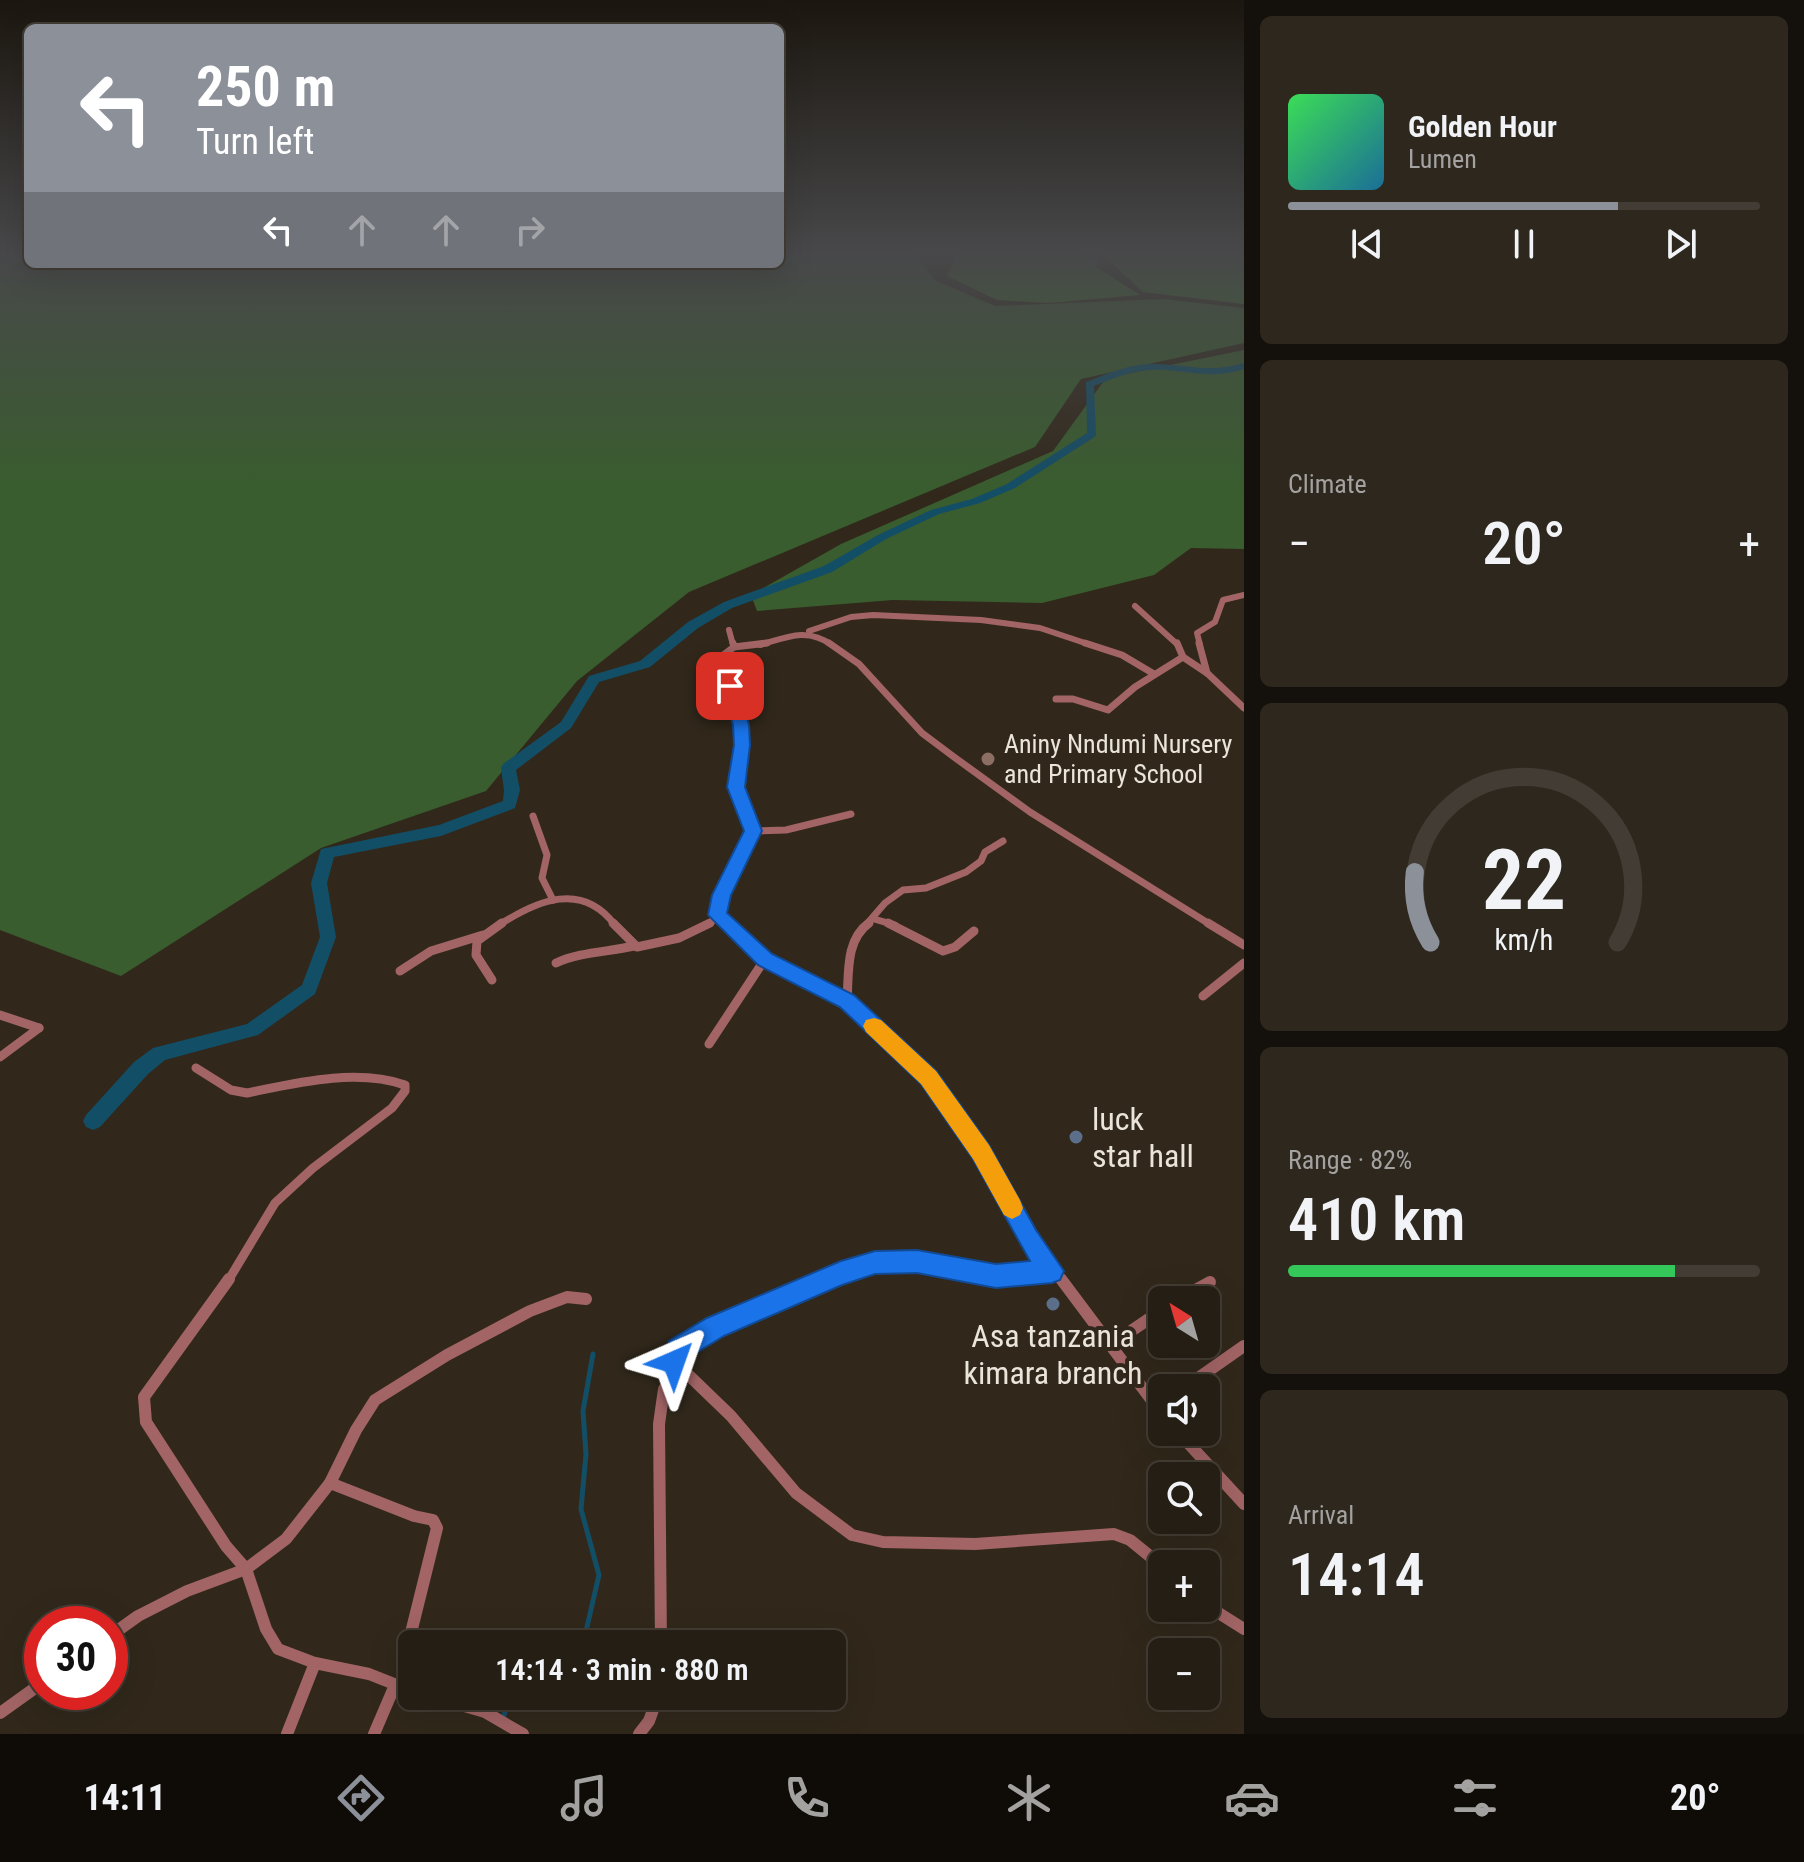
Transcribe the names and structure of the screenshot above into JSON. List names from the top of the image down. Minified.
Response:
{"places":["Aniny Nndumi Nursery and Primary School","luck star hall","Asa tanzania kimara branch"],"north":"top left","page":{"turn":["250 m","Turn left"],"song":["Golden Hour","Lumen"],"tile":["Climate",["Range · 82%","410 km"],["Arrival","14:14"]],"heat":["−","20°","+"],"map_buttons":["+","−"],"limit":"30","trip":"14:14 · 3 min · 880 m","tabs":["14:11","20°"],"gauge":["22","km/h"]}}
